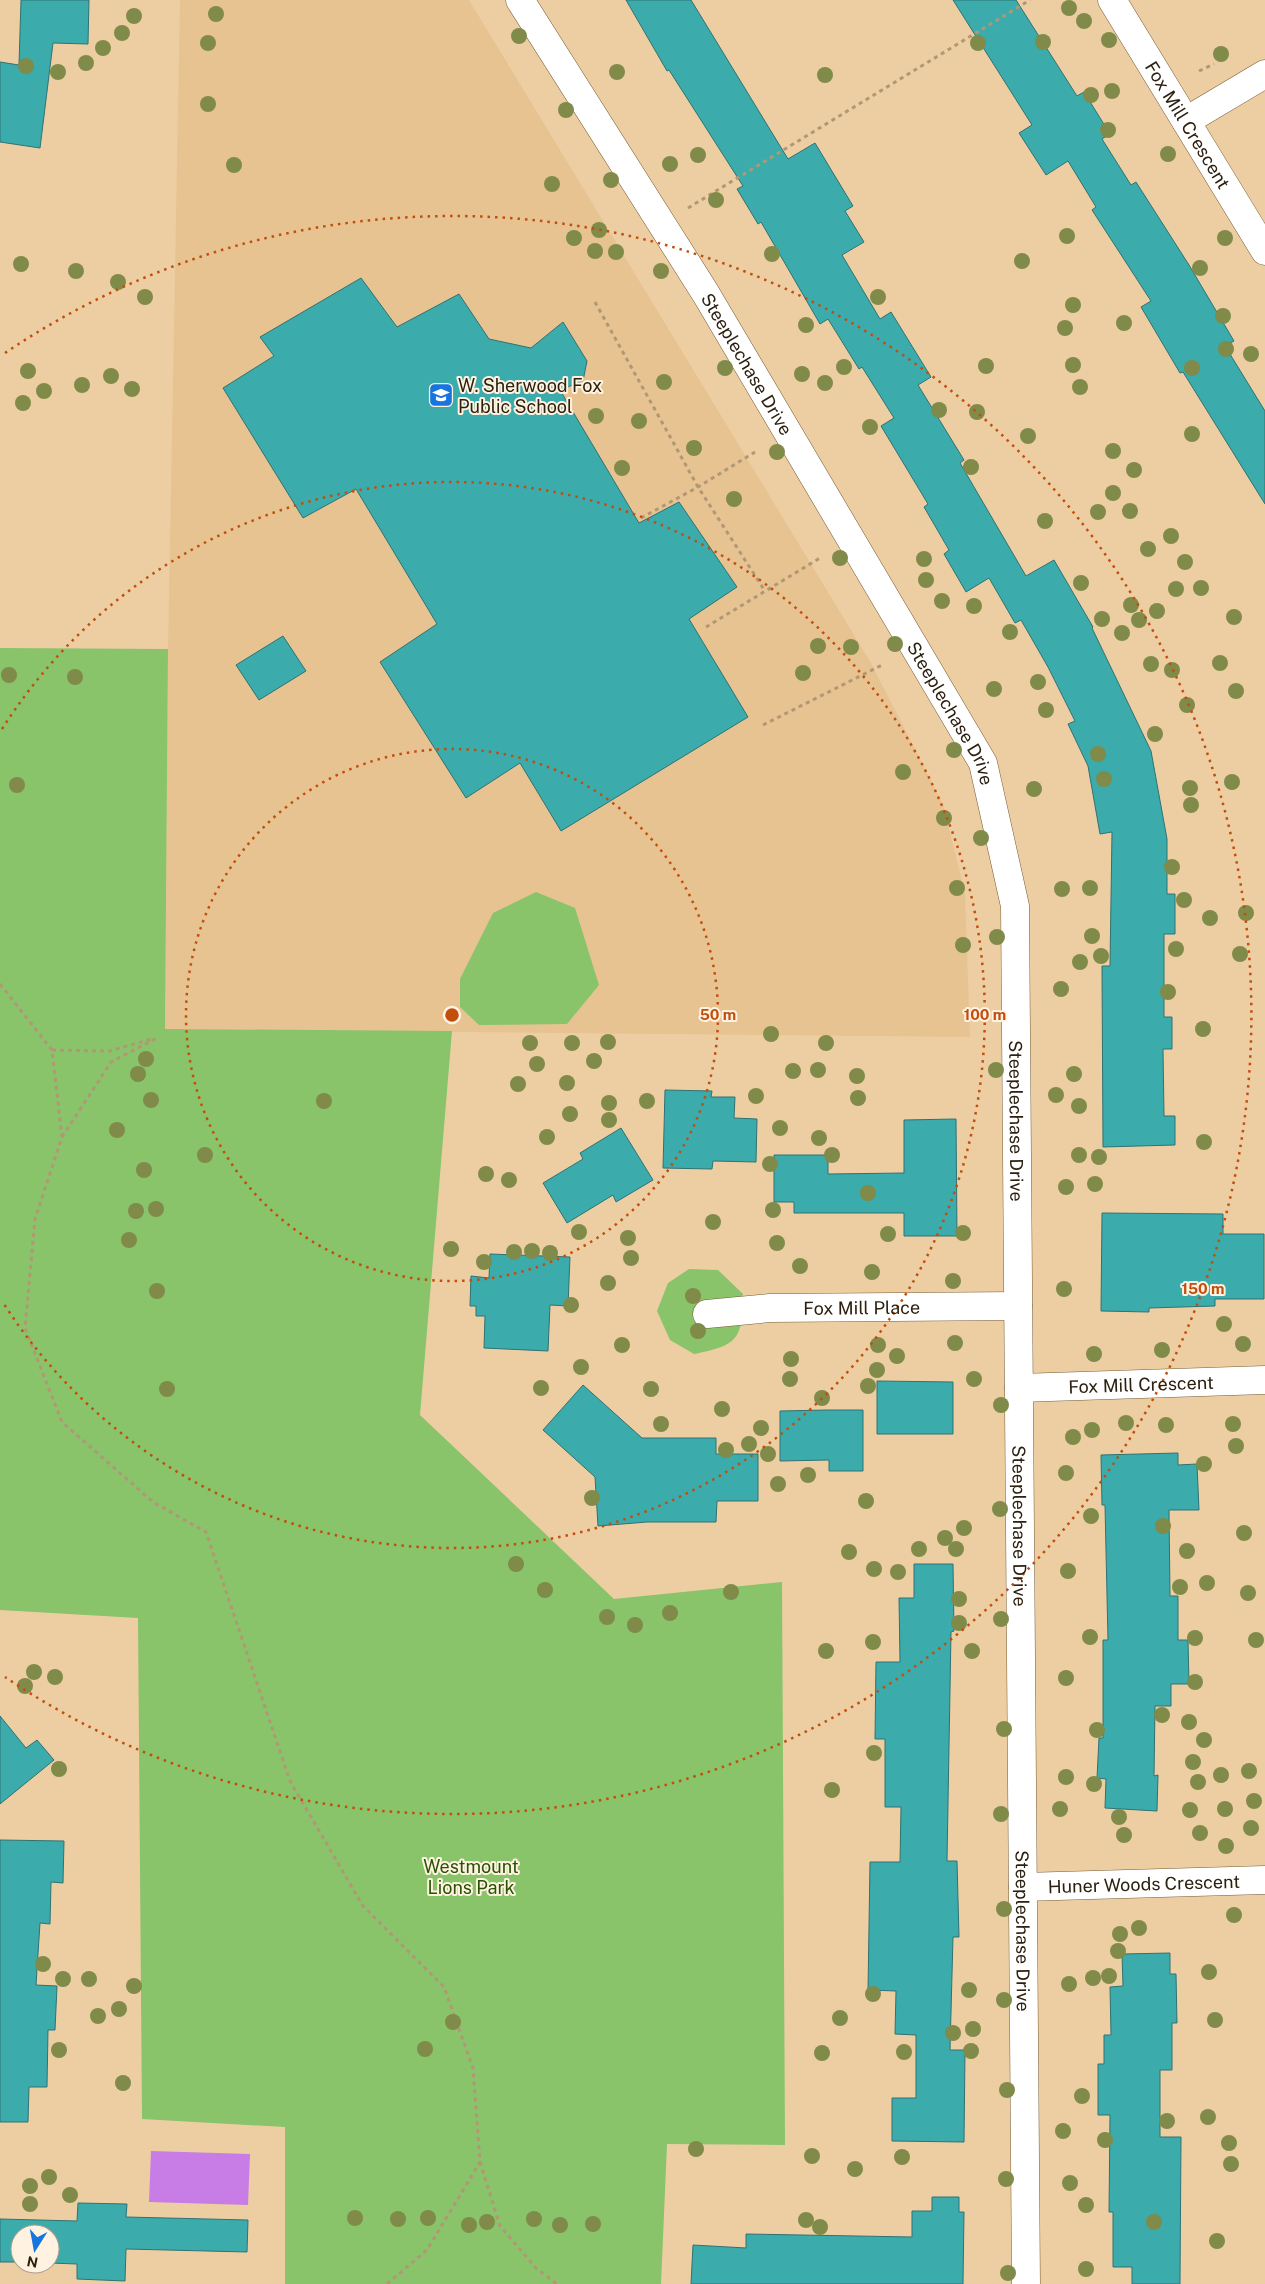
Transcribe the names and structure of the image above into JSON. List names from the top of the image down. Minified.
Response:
{"streets":{"street":["Fox Mill Crescent","Steeplechase Drive","Fox Mill Place","Huner Woods Crescent"]},"crossings":[["Fox Mill Crescent","Steeplechase Drive"],["Steeplechase Drive","Fox Mill Place"],["Steeplechase Drive","Huner Woods Crescent"]],"parks":["Westmount Lions Park"],"places":{"school or university":["W. Sherwood Fox Public School"]},"north":"bottom","rings":["50 m","100 m","150 m"]}
